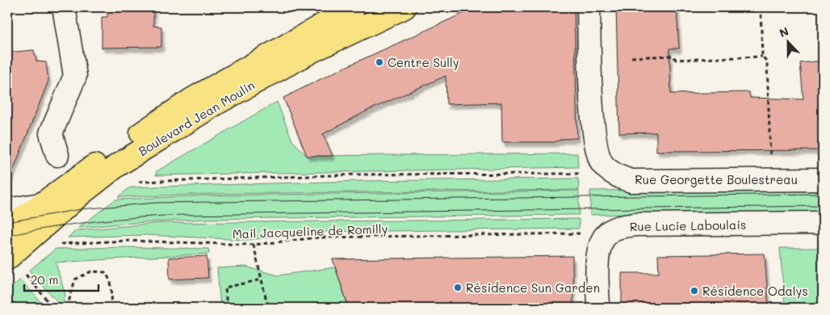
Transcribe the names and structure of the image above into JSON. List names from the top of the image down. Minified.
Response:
{"streets":{"main road":["Boulevard Jean Moulin"],"street":["Rue Georgette Boulestreau","Rue Lucie Laboulais"],"path":["Mail Jacqueline de Romilly"]},"places":["Centre Sully","Résidence Sun Garden","Résidence Odalys"],"scale_bar":"20 m","north":"top"}
